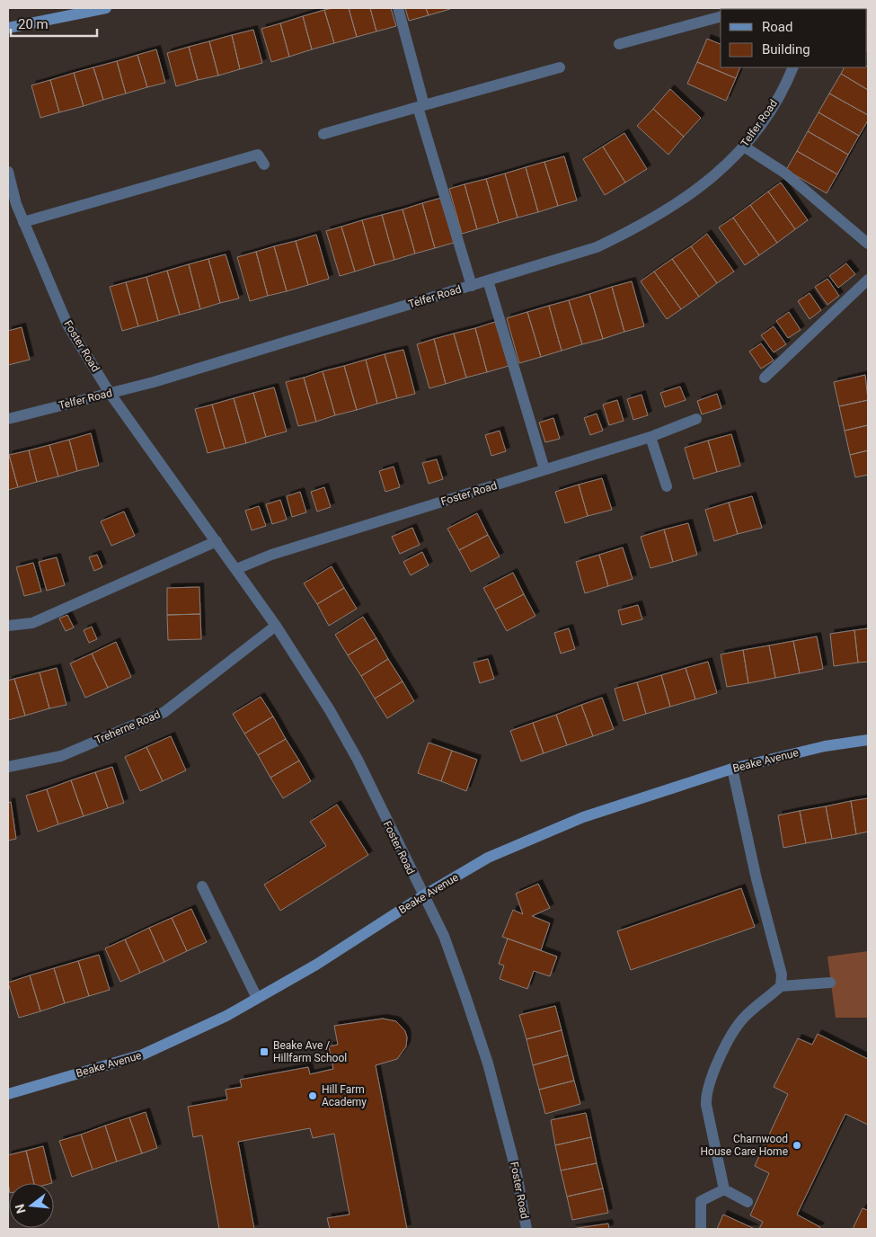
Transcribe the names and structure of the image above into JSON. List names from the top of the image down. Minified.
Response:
{"streets":{"street":["Telfer Road","Foster Road","Treherne Road","Beake Avenue"]},"crossings":[["Telfer Road","Foster Road"],["Foster Road","Treherne Road"],["Foster Road","Beake Avenue"]],"places":{"transit":["Beake Ave / Hillfarm School"],"other":["Hill Farm Academy","Charnwood House Care Home"]},"legend":["Road","Building"],"scale_bar":"20 m","north":"left"}
